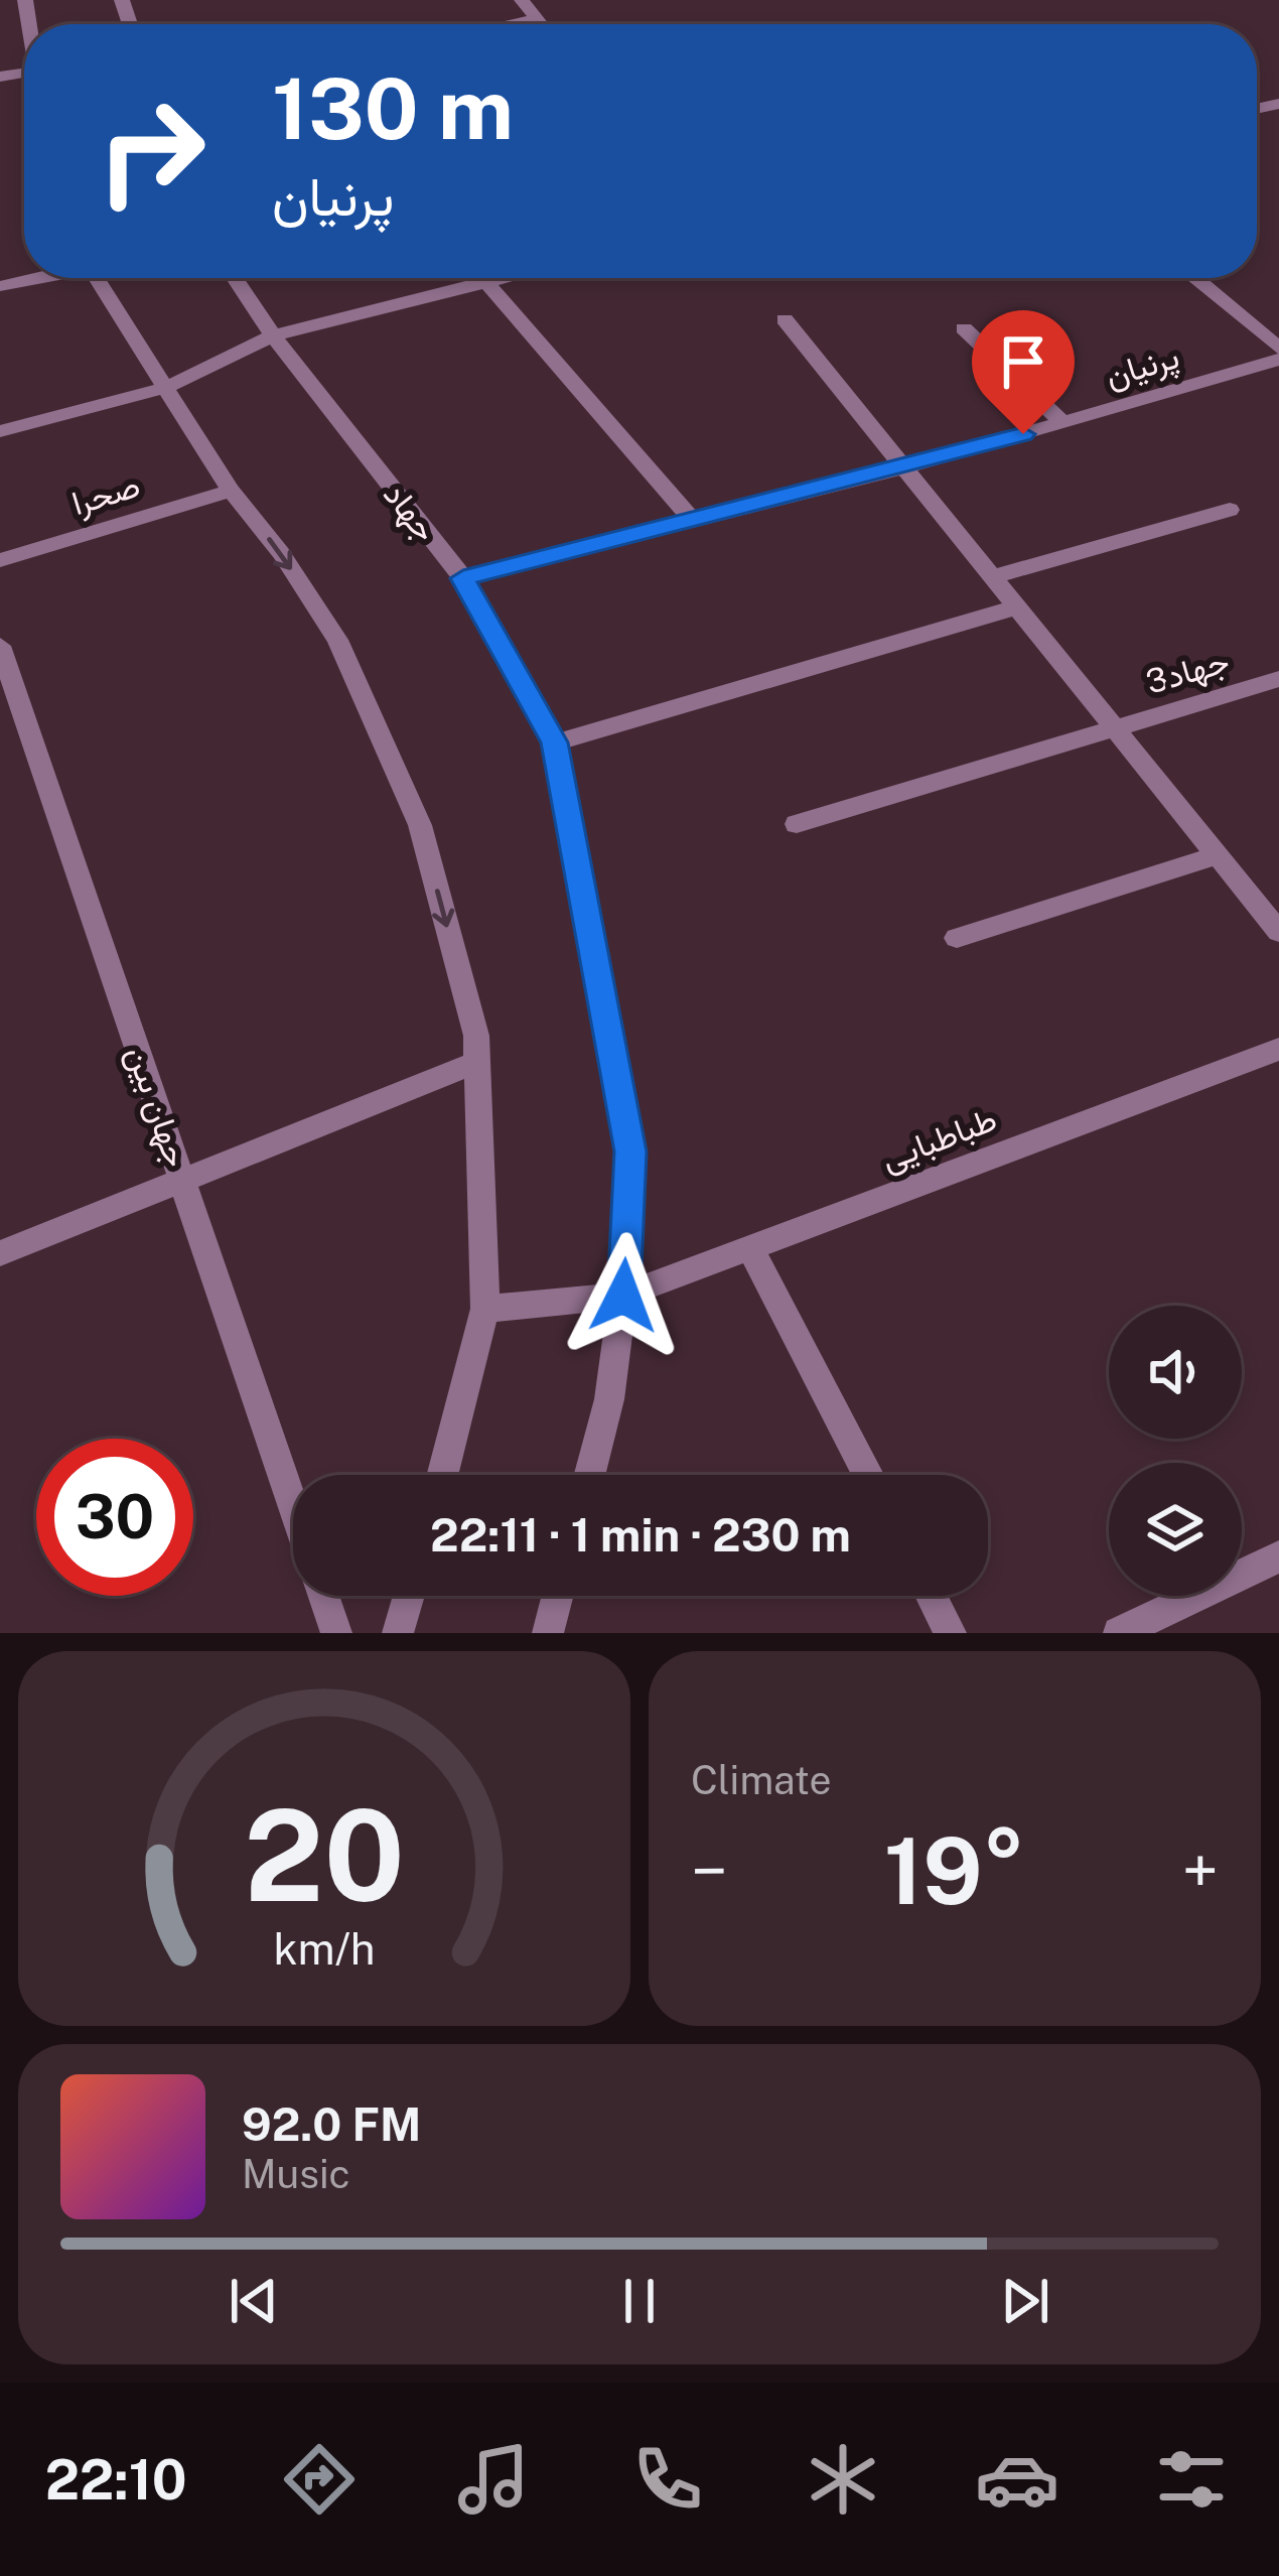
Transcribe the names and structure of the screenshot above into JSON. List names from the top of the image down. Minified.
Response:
{"streets":{"street":["پرنیان","صحرا","جهاد","جهاد3","جهان بین","طباطبایی"]},"crossings":[["پرنیان","جهاد"],["جهاد","طباطبایی"]],"page":{"turn":["130 m","پرنیان"],"limit":"30","trip":"22:11 · 1 min · 230 m","tile":"Climate","heat":["−","19°","+"],"song":["92.0 FM","Music"],"tabs":"22:10","gauge":["20","km/h"]}}
